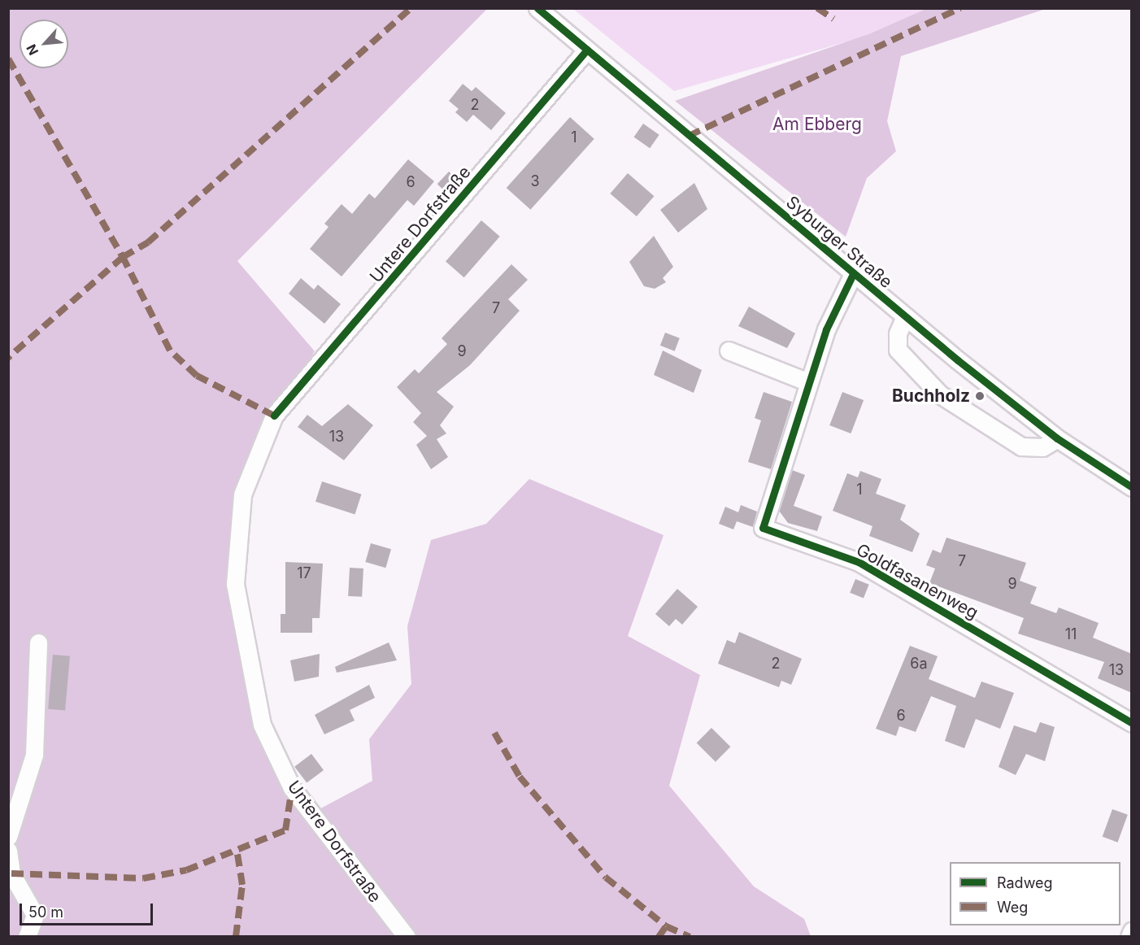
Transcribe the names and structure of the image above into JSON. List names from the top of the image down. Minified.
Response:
{"streets":{"street":["Untere Dorfstraße","Syburger Straße","Goldfasanenweg"]},"crossings":[["Untere Dorfstraße","Syburger Straße"],["Syburger Straße","Goldfasanenweg"]],"parks":["Am Ebberg"],"places":["Buchholz"],"house_numbers":["2","1","3","6","7","9","13","1","7","17","9","11","2","6a","13","6"],"legend":["Radweg","Weg"],"scale_bar":"50 m","north":"bottom left"}
